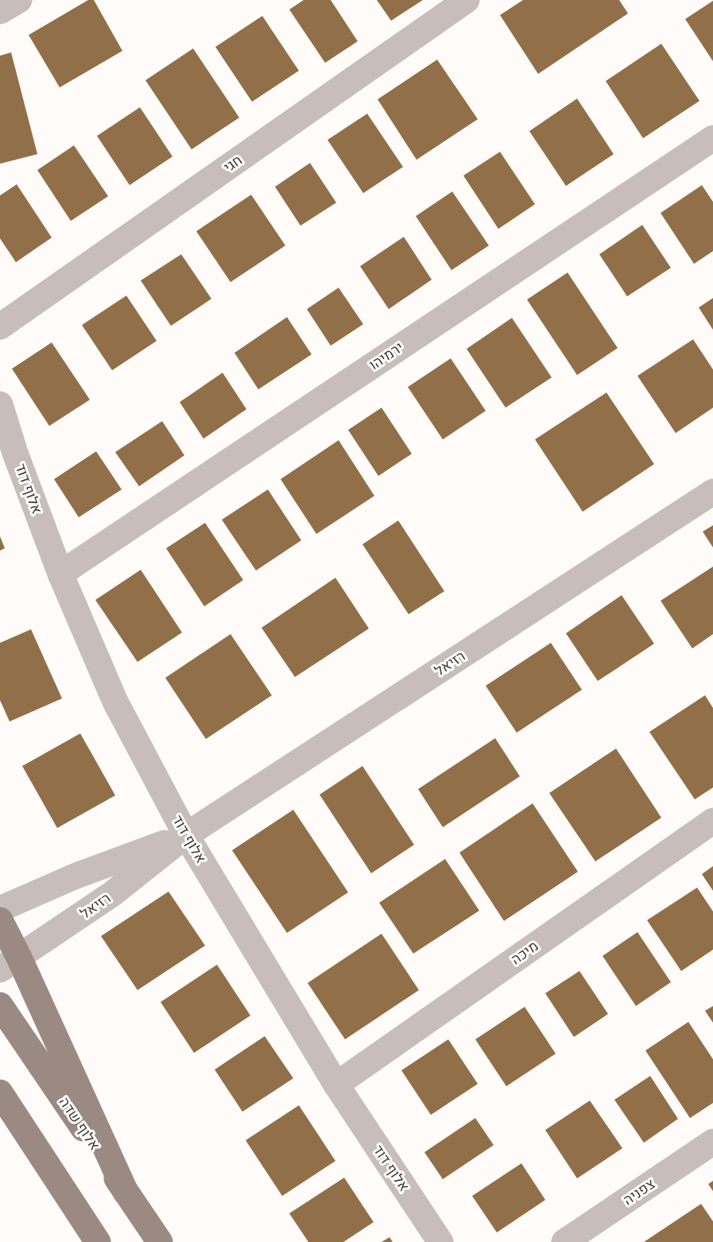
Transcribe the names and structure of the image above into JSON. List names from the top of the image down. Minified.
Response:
{"streets":{"main road":["אלוף שדה"],"street":["חגי","ירמיהו","אלוף דוד","רזיאל","מיכה","צפניה"]},"crossings":[["ירמיהו","אלוף דוד"],["אלוף דוד","רזיאל"],["אלוף דוד","מיכה"]]}
